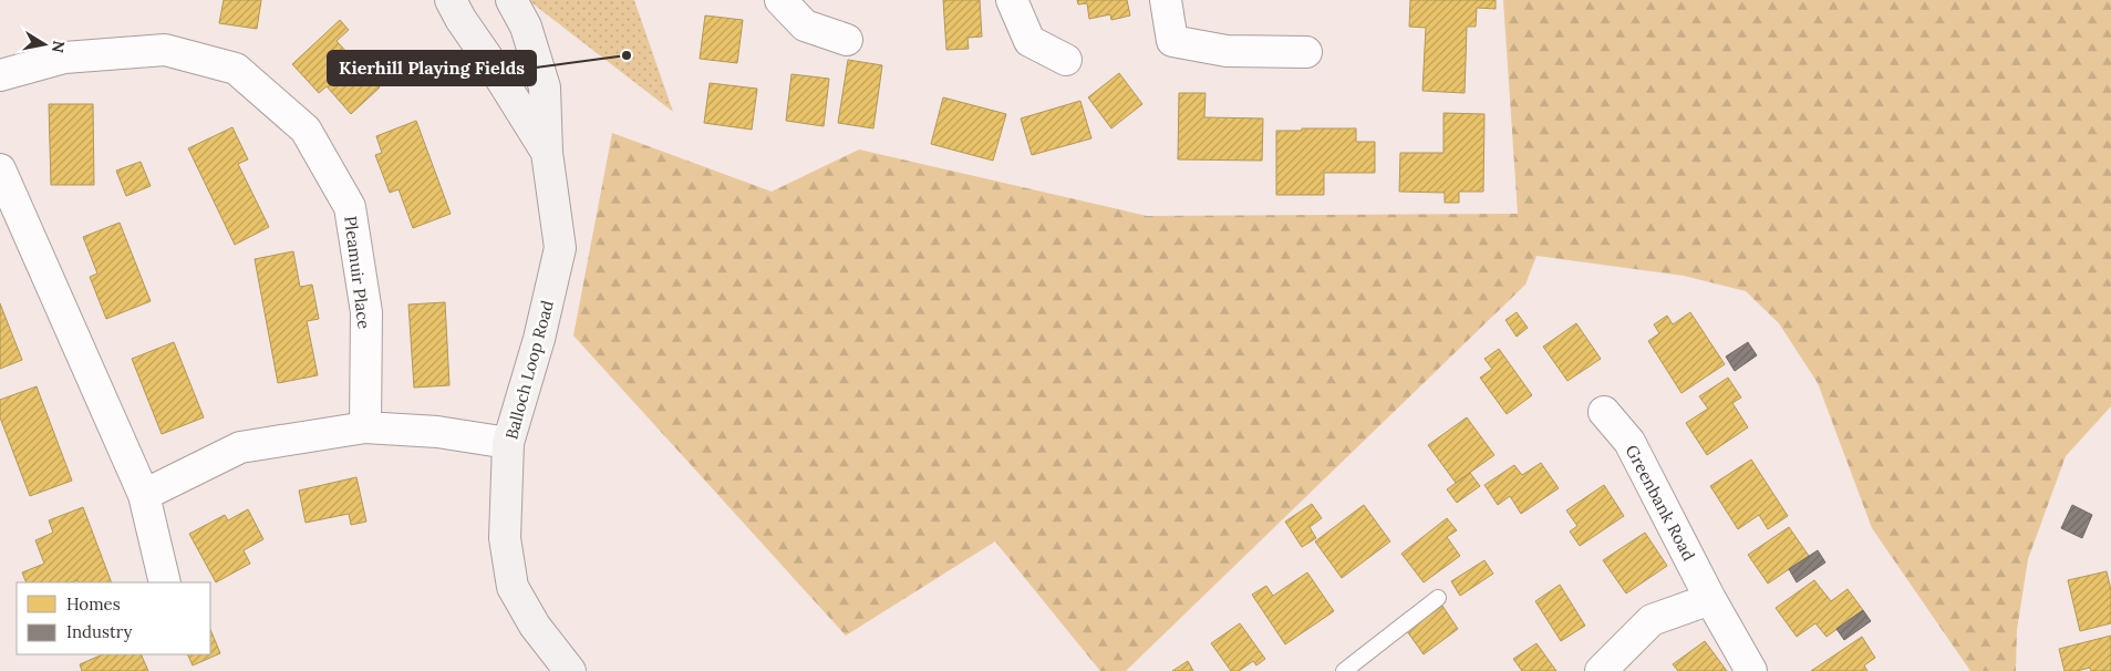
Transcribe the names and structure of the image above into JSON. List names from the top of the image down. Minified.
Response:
{"streets":{"street":["Pleamuir Place","Balloch Loop Road","Greenbank Road"]},"places":["Kierhill Playing Fields"],"legend":["Homes","Industry"],"north":"right"}
